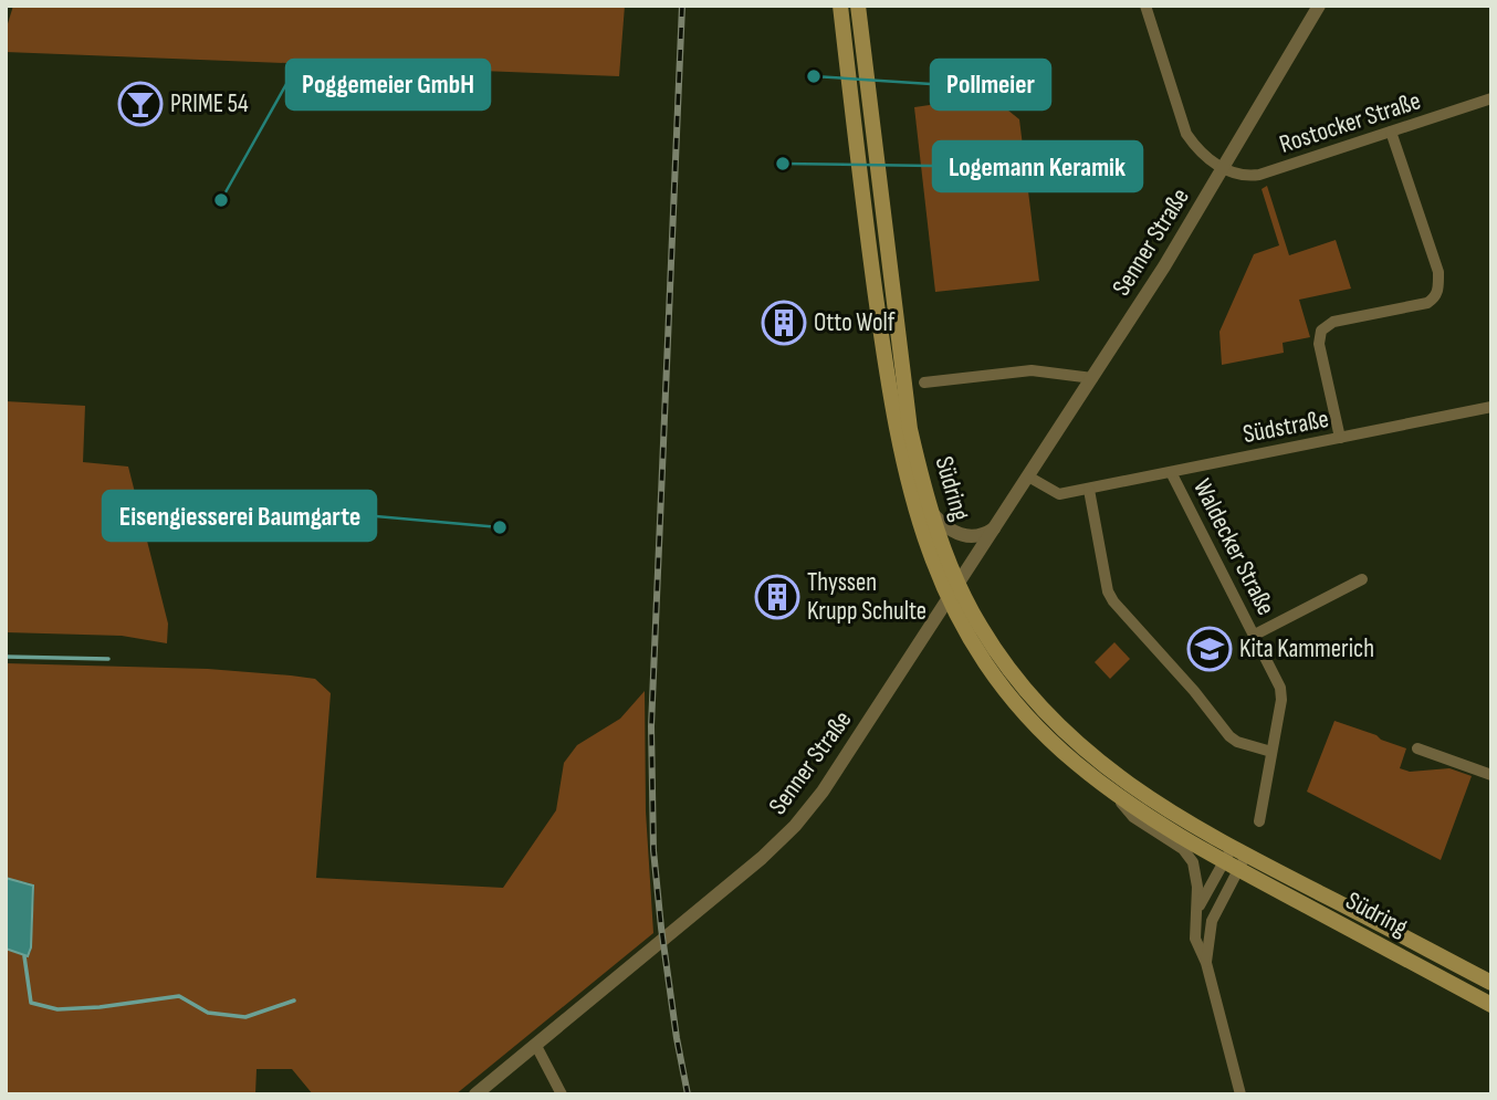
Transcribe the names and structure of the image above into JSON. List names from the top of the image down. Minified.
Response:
{"streets":{"main road":["Südring"],"street":["Rostocker Straße","Senner Straße","Südstraße","Waldecker Straße"]},"crossings":[["Rostocker Straße","Senner Straße"],["Senner Straße","Südstraße"],["Senner Straße","Südring"],["Südstraße","Waldecker Straße"]],"places":{"other":["Pollmeier","Logemann Keramik","Poggemeier GmbH","Eisengiesserei Baumgarte"],"bar":["PRIME 54"],"building":["Otto Wolf","Thyssen Krupp Schulte"],"school or university":["Kita Kammerich"]}}
